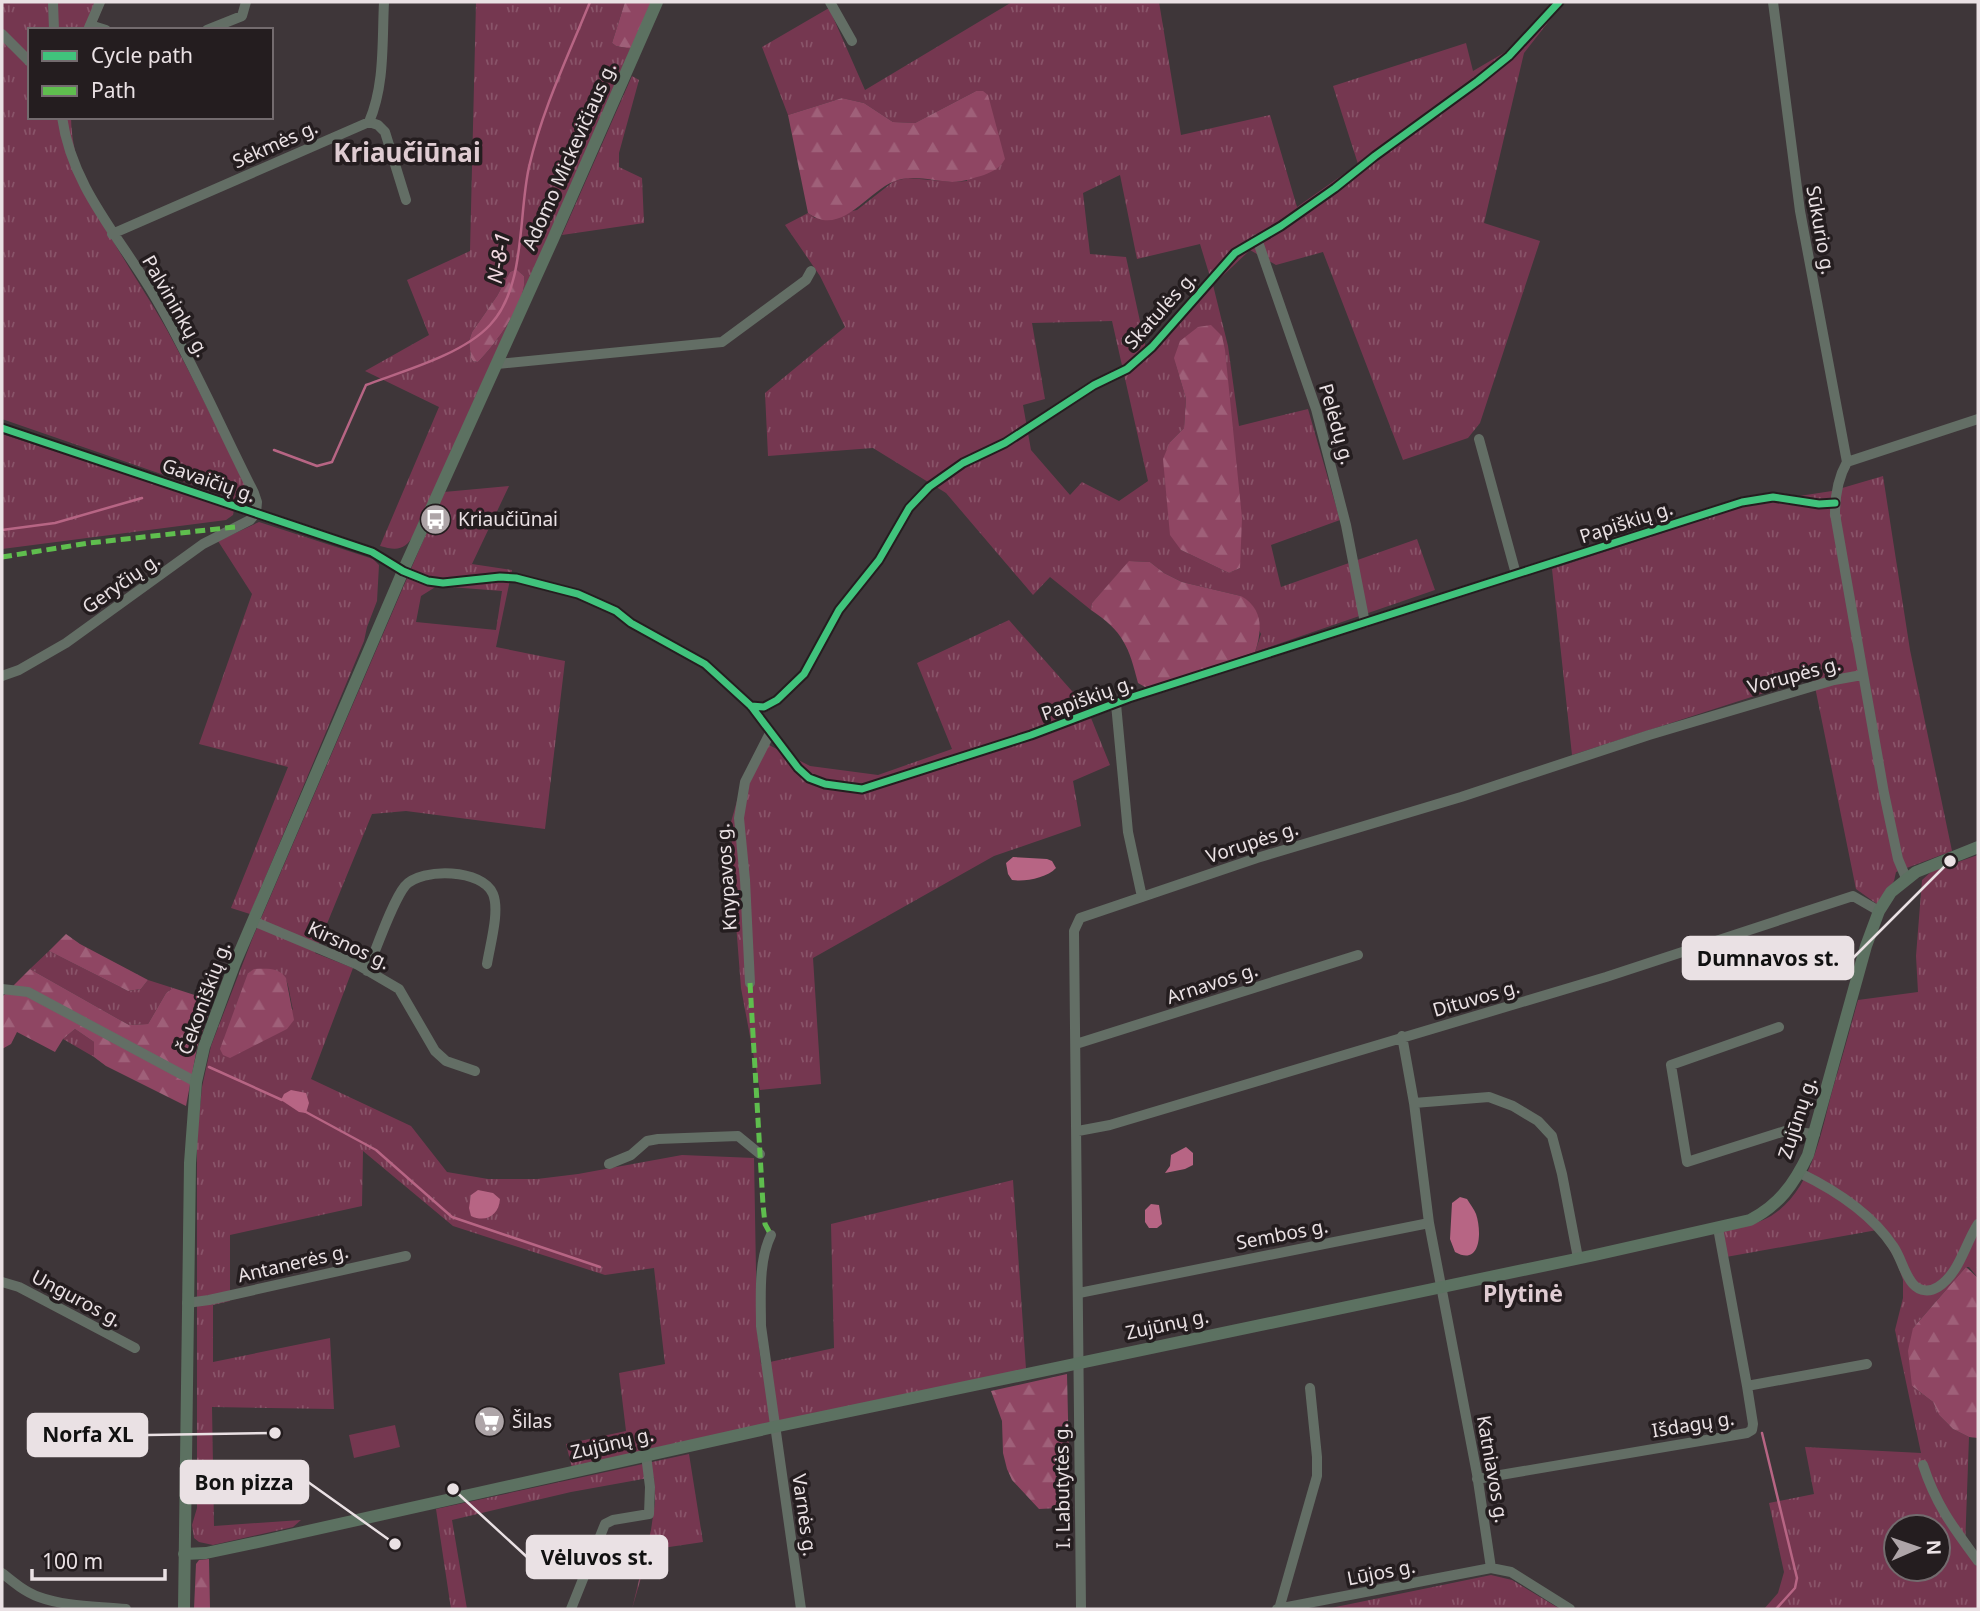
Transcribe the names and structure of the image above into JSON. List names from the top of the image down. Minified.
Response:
{"streets":{"main road":["Adomo Mickevičiaus g.","Čekoniškių g.","Zujūnų g."],"street":["Sėkmės g.","Sūkurio g.","Palvininkų g.","Skatulės g.","Pelėdų g.","Gavaičių g.","Papiškių g.","Geryčių g.","Vorupės g.","Knypavos g.","Kirsnos g.","Arnavos g.","Dituvos g.","Sembos g.","Antanerės g.","Unguros g.","Išdagų g.","Katniavos g.","I. Labutytės g.","Varnės g.","Lūjos g."]},"crossings":[["Sėkmės g.","Palvininkų g."],["Adomo Mickevičiaus g.","Gavaičių g."],["Adomo Mickevičiaus g.","Papiškių g."],["Adomo Mickevičiaus g.","Čekoniškių g."],["Palvininkų g.","Gavaičių g."],["Palvininkų g.","Geryčių g."],["Skatulės g.","Pelėdų g."],["Skatulės g.","Papiškių g."],["Pelėdų g.","Papiškių g."],["Gavaičių g.","Papiškių g."],["Gavaičių g.","Geryčių g."],["Gavaičių g.","Čekoniškių g."],["Papiškių g.","Knypavos g."],["Papiškių g.","Čekoniškių g."],["Vorupės g.","Arnavos g."],["Vorupės g.","Dituvos g."],["Vorupės g.","Zujūnų g."],["Vorupės g.","Sembos g."],["Vorupės g.","I. Labutytės g."],["Kirsnos g.","Čekoniškių g."],["Čekoniškių g.","Zujūnų g."],["Čekoniškių g.","Antanerės g."],["Dituvos g.","Zujūnų g."],["Zujūnų g.","Išdagų g."],["Zujūnų g.","Katniavos g."],["Zujūnų g.","I. Labutytės g."],["Zujūnų g.","Varnės g."],["Išdagų g.","Katniavos g."],["Katniavos g.","Lūjos g."]],"districts":["Kriaučiūnai","Plytinė"],"water":["N-8-1"],"places":{"bus stop":["Kriaučiūnai"],"other":["Dumnavos st.","Norfa XL","Vėluvos st.","Bon pizza"],"supermarket":["Šilas"]},"legend":["Cycle path","Path"],"scale_bar":"100 m","north":"right"}
